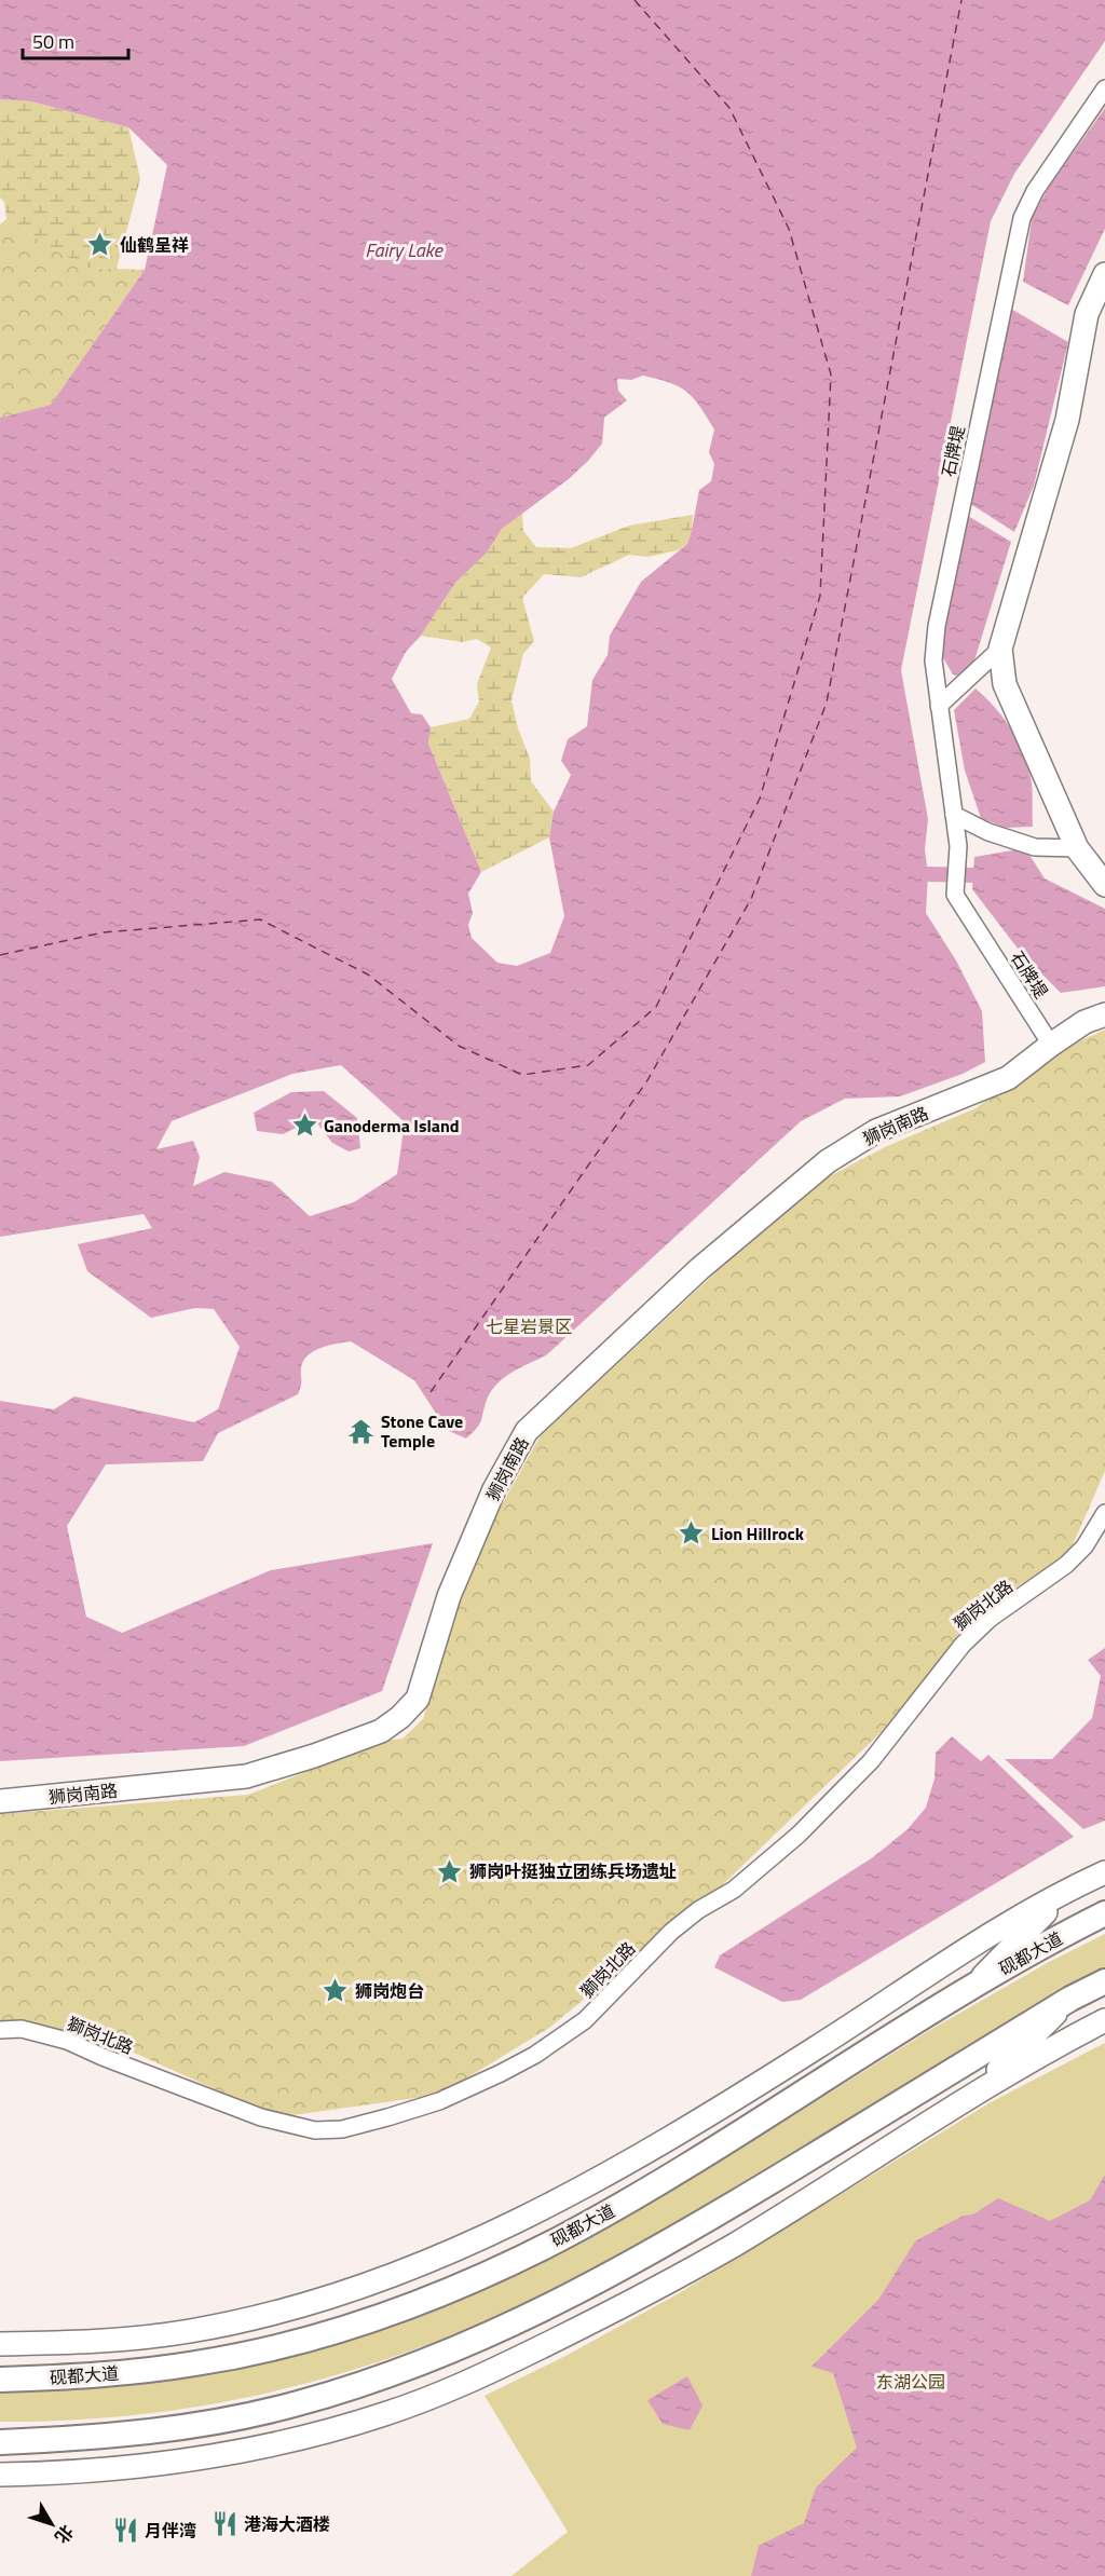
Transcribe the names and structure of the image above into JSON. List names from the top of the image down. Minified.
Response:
{"streets":{"main road":["砚都大道"],"street":["石牌堤","狮岗南路","獅岗北路"]},"crossings":[["石牌堤","狮岗南路"]],"water":["Fairy Lake"],"parks":["七星岩景区","东湖公园"],"places":{"place":["仙鹤呈祥","Ganoderma Island","Lion Hillrock","狮岗叶挺独立团练兵场遗址","狮岗炮台"],"temple":["Stone Cave Temple"],"restaurant":["港海大酒楼","月伴湾"]},"scale_bar":"50 m","north":"bottom right"}
